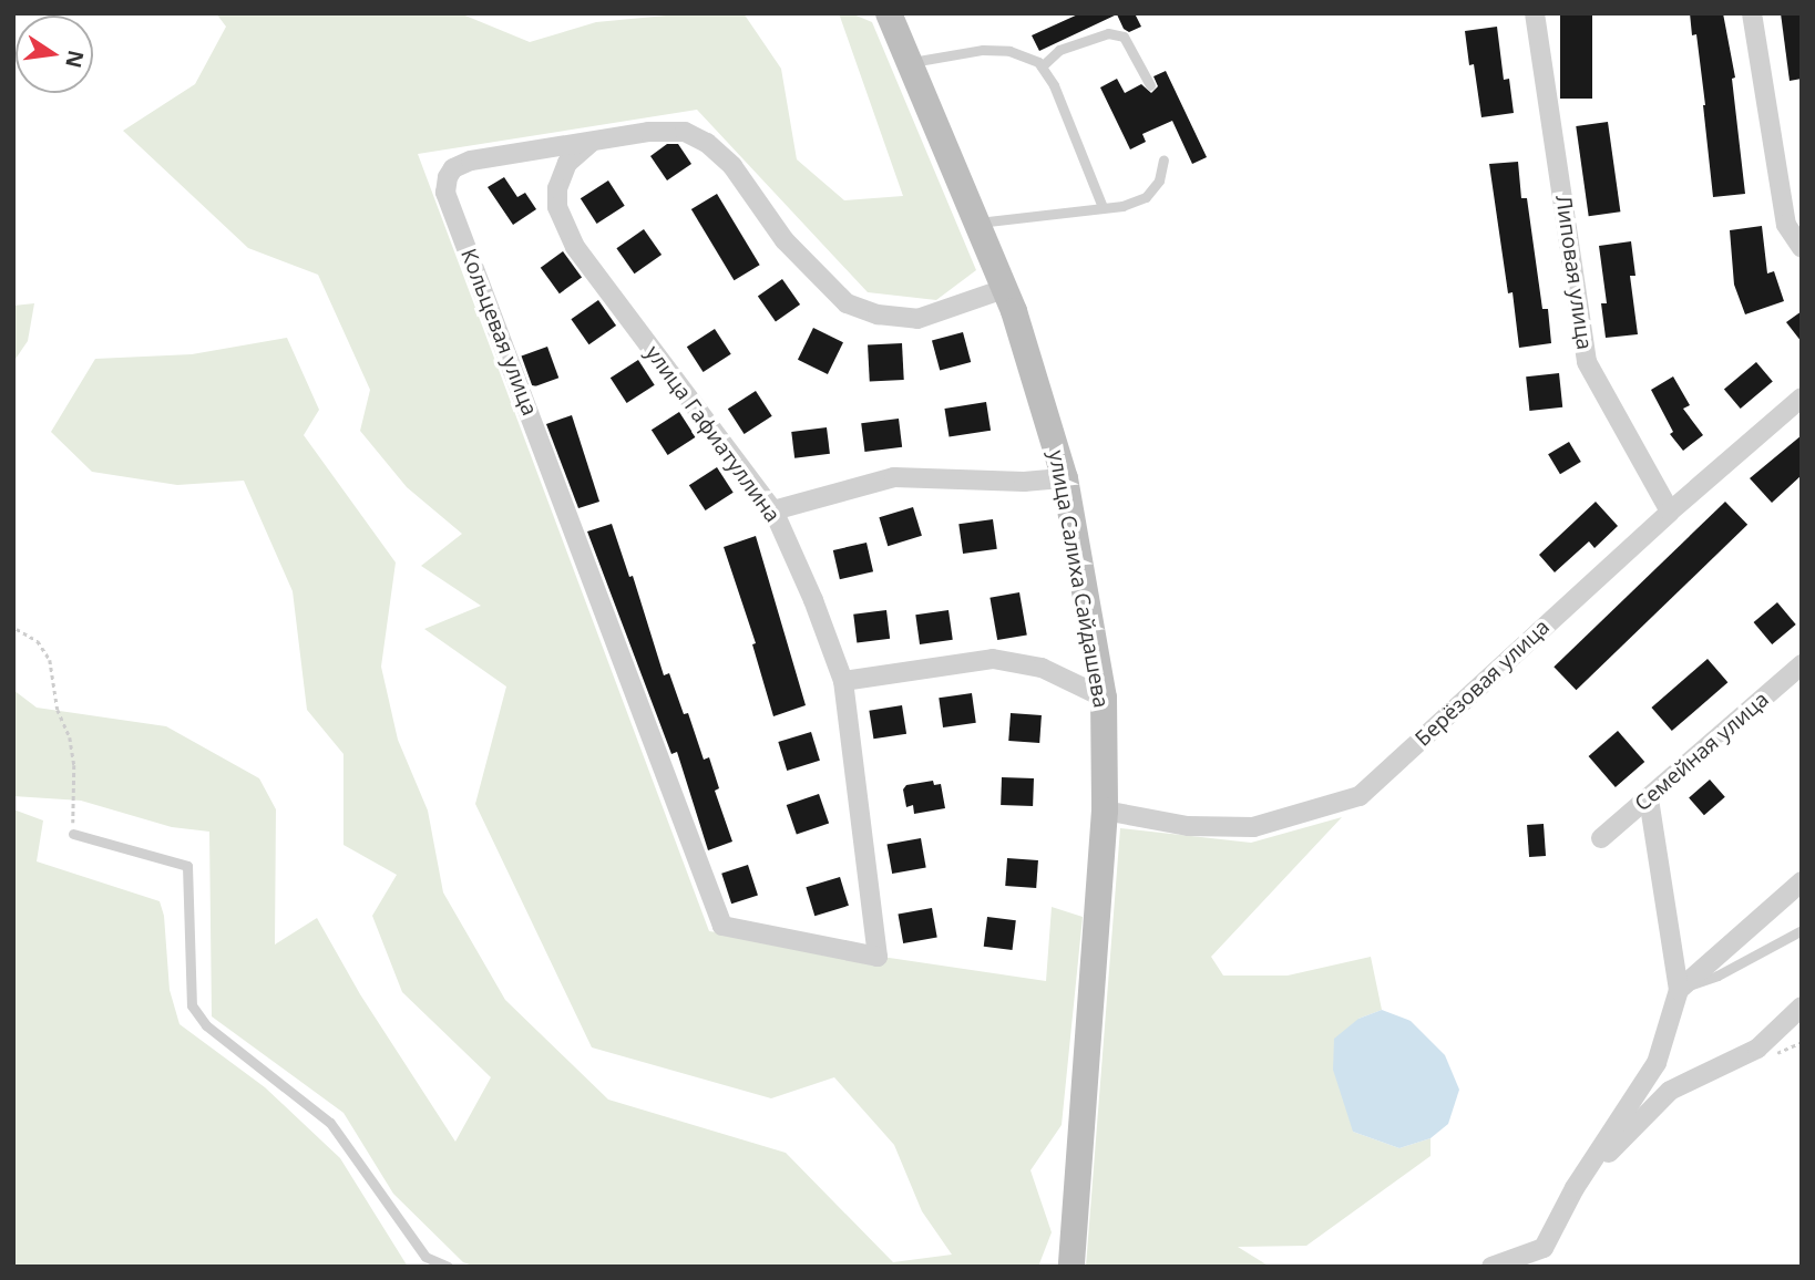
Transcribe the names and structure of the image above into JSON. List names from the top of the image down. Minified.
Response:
{"streets":{"street":["Липовая улица","Кольцевая улица","улица Гафиатуллина","улица Салиха Сайдашева","Берёзовая улица","Семейная улица"]},"crossings":[["Липовая улица","Берёзовая улица"],["Кольцевая улица","улица Гафиатуллина"],["Кольцевая улица","улица Салиха Сайдашева"],["улица Салиха Сайдашева","Берёзовая улица"]],"north":"right"}
